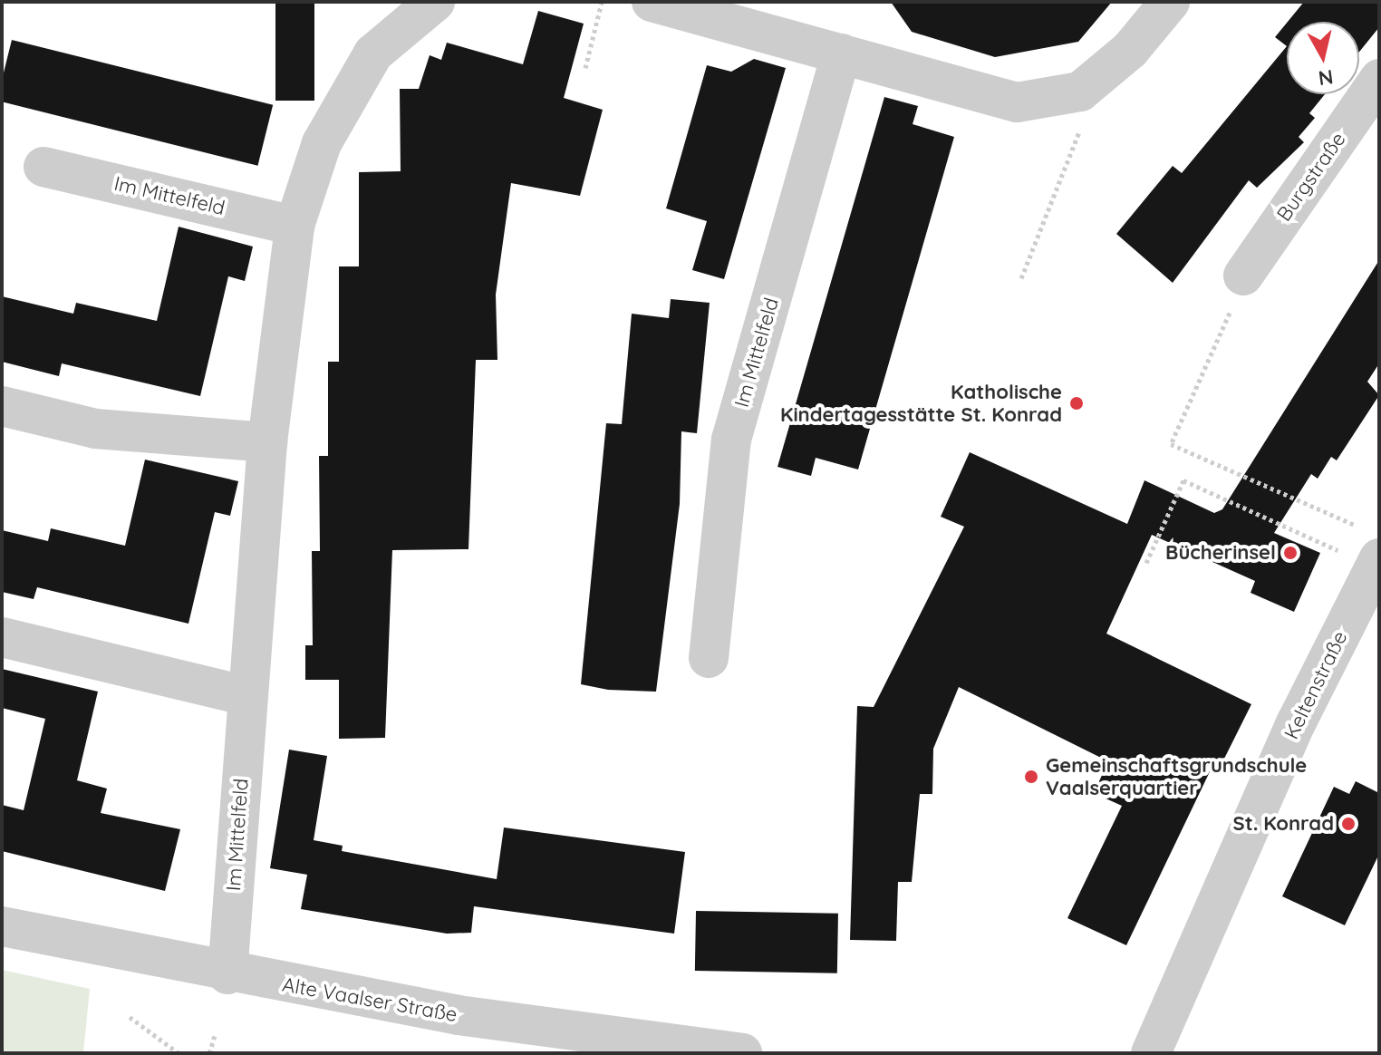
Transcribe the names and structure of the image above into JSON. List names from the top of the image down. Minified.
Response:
{"streets":{"street":["Burgstraße","Im Mittelfeld","Keltenstraße","Alte Vaalser Straße"]},"crossings":[["Im Mittelfeld","Alte Vaalser Straße"]],"places":["Katholische Kindertagesstätte St. Konrad","Bücherinsel","Gemeinschaftsgrundschule Vaalserquartier","St. Konrad"],"north":"bottom"}
